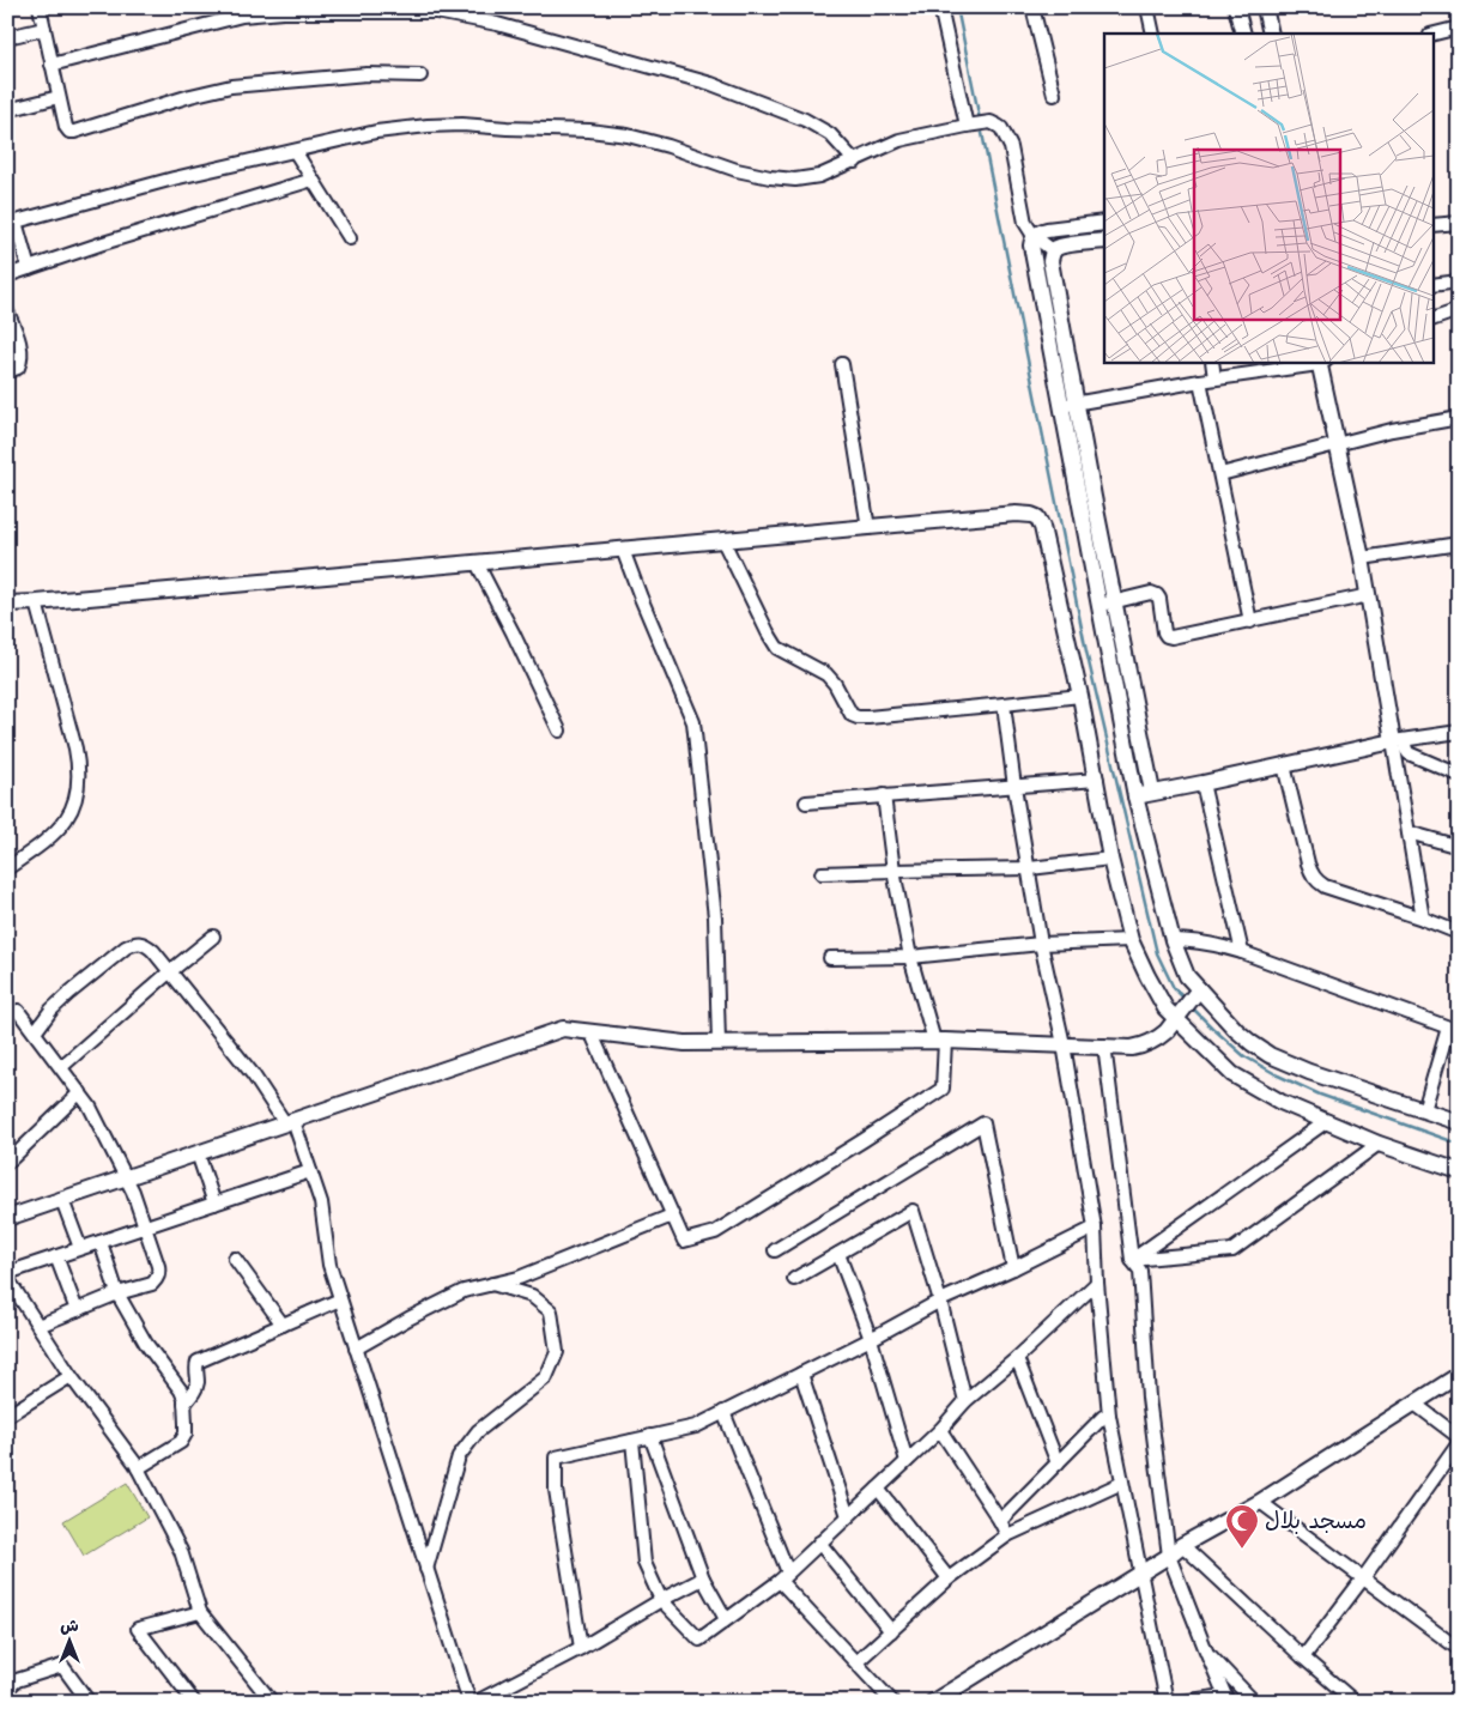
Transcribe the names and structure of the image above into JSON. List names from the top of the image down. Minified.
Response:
{"places":{"mosque":["مسجد بلال"]},"north":"top"}
